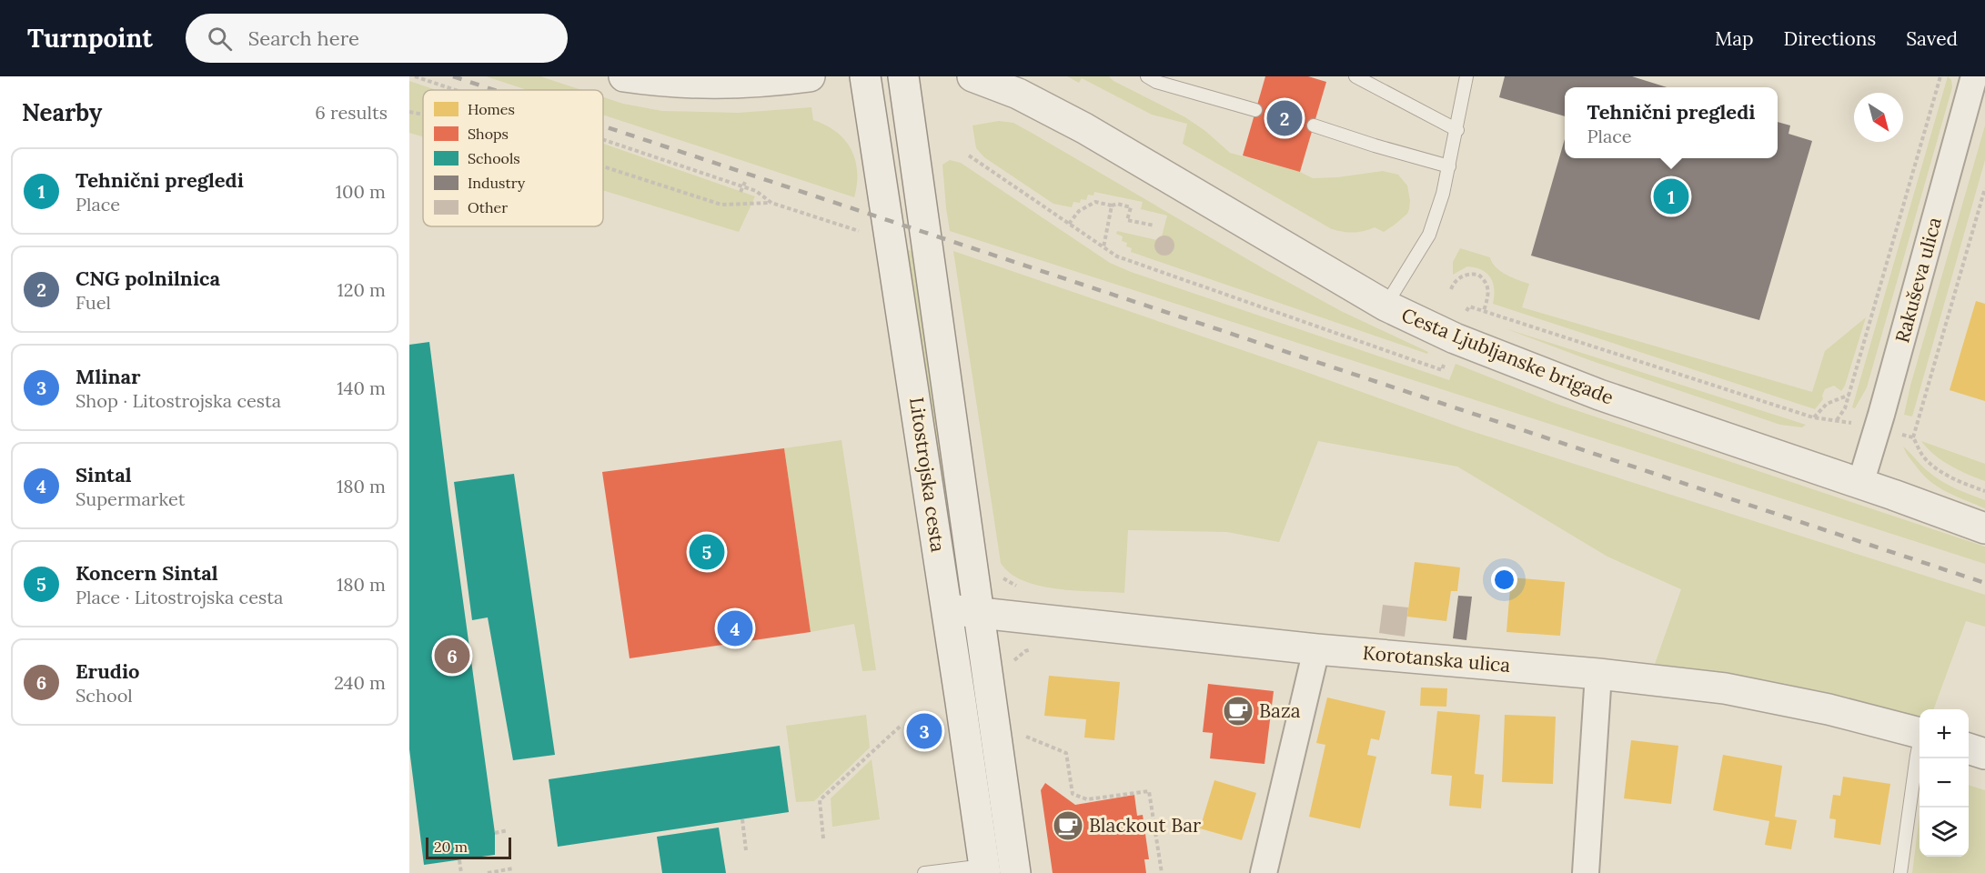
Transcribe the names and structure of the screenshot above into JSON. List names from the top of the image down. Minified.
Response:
{"streets":{"street":["Rakuševa ulica","Cesta Ljubljanske brigade","Litostrojska cesta","Korotanska ulica"]},"crossings":[["Rakuševa ulica","Cesta Ljubljanske brigade"],["Litostrojska cesta","Korotanska ulica"]],"places":{"cafe":["Baza","Blackout Bar"]},"legend":["Homes","Shops","Schools","Industry","Other"],"scale_bar":"20 m","north":"bottom right","page":{"header":"Turnpoint","search":"Search here","nav":["Map","Directions","Saved"],"heading":["Nearby","6 results"],"popup":["Tehnični pregledi","Place"],"pins":["2","1","5","4","6","3"],"list":[{"mark":"1","name":"Tehnični pregledi","note":"Place","value":"100 m"},{"mark":"2","name":"CNG polnilnica","note":"Fuel","value":"120 m"},{"mark":"3","name":"Mlinar","note":"Shop · Litostrojska cesta","value":"140 m"},{"mark":"4","name":"Sintal","note":"Supermarket","value":"180 m"},{"mark":"5","name":"Koncern Sintal","note":"Place · Litostrojska cesta","value":"180 m"},{"mark":"6","name":"Erudio","note":"School","value":"240 m"}],"map_buttons":["+","−"],"scale":"20 m"}}
